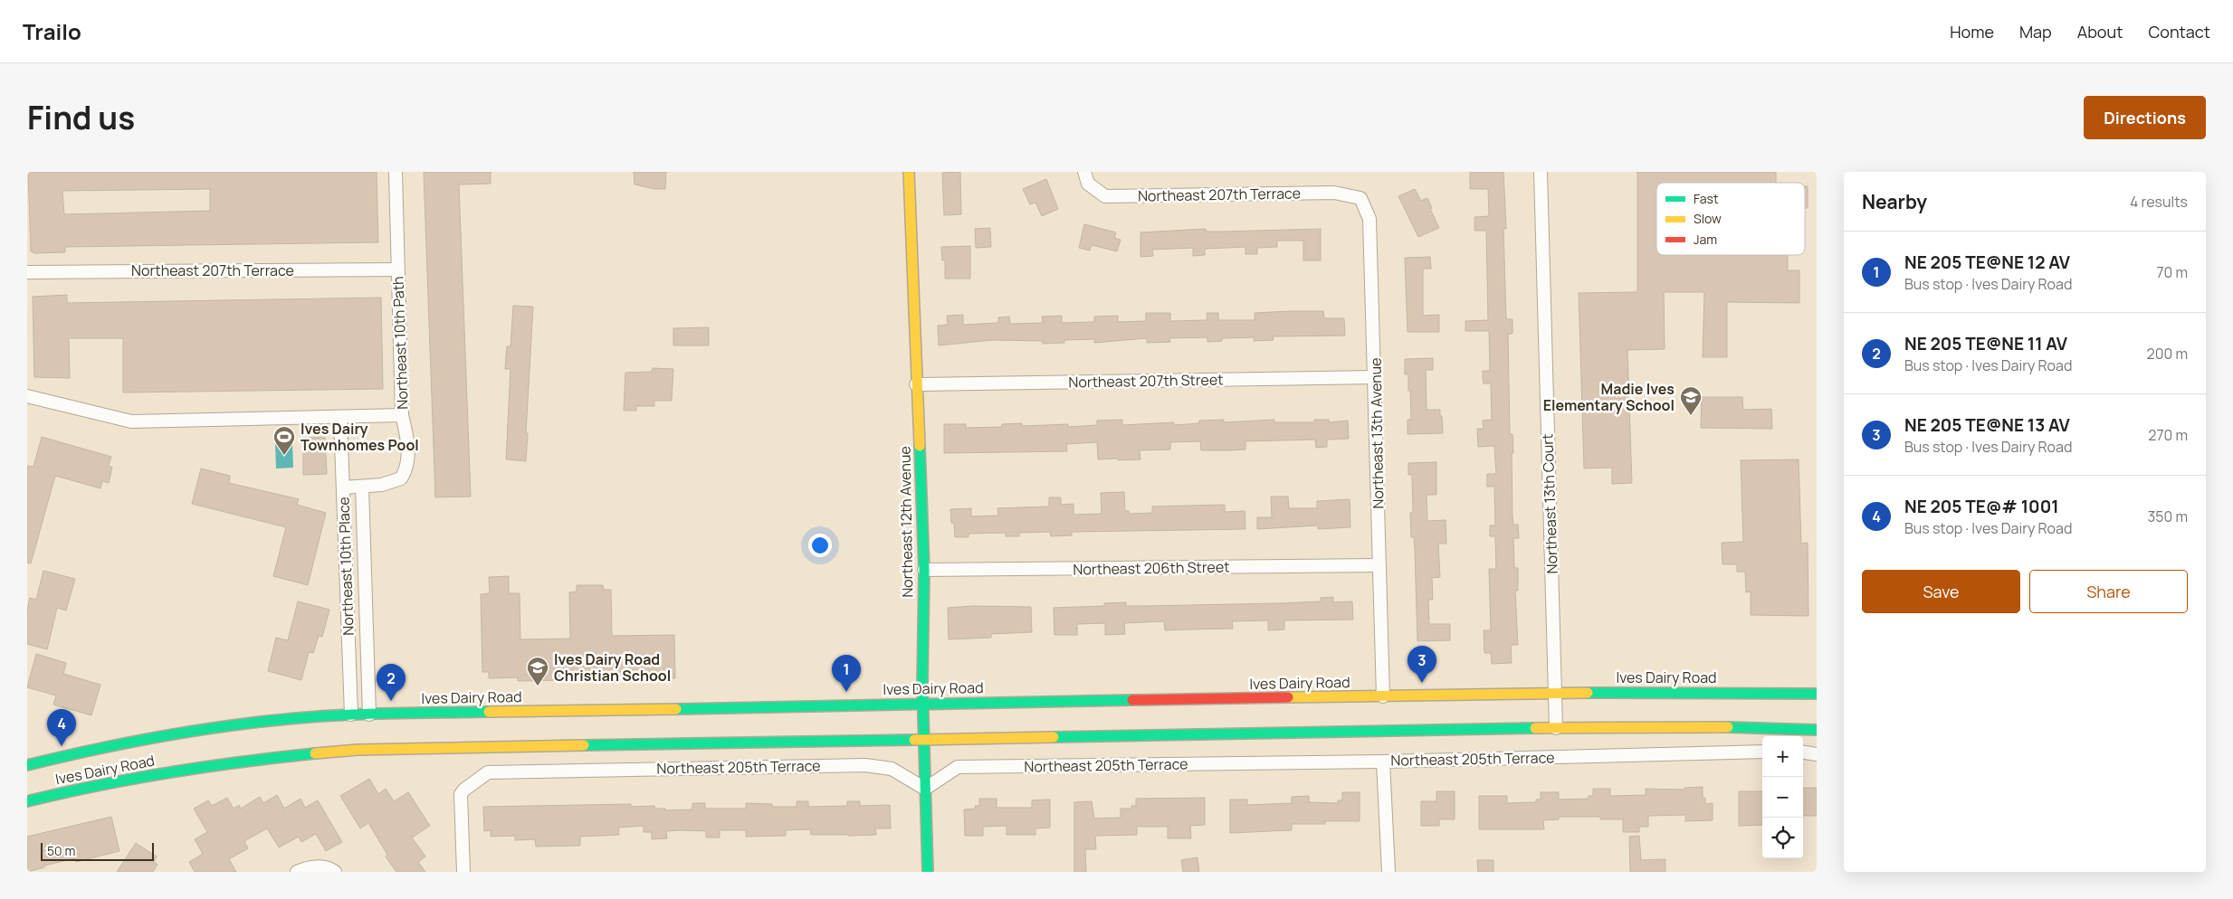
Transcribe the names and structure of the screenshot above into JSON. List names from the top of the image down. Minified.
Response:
{"streets":{"main road":["Northeast 12th Avenue","Ives Dairy Road"],"street":["Northeast 207th Terrace","Northeast 10th Path","Northeast 207th Street","Northeast 13th Avenue","Northeast 13th Court","Northeast 10th Place","Northeast 206th Street","Northeast 205th Terrace"]},"crossings":[["Northeast 207th Terrace","Northeast 10th Path"],["Northeast 207th Terrace","Northeast 13th Avenue"],["Northeast 10th Path","Northeast 10th Place"],["Northeast 207th Street","Northeast 13th Avenue"],["Northeast 207th Street","Northeast 12th Avenue"],["Northeast 13th Avenue","Northeast 206th Street"],["Northeast 13th Avenue","Ives Dairy Road"],["Northeast 13th Court","Ives Dairy Road"],["Northeast 12th Avenue","Northeast 206th Street"],["Northeast 12th Avenue","Ives Dairy Road"],["Northeast 12th Avenue","Northeast 205th Terrace"],["Northeast 10th Place","Ives Dairy Road"]],"places":{"school or university":["Madie Ives Elementary School","Ives Dairy Road Christian School"],"sports":["Ives Dairy Townhomes Pool"]},"legend":["Fast","Slow","Jam"],"scale_bar":"50 m","page":{"header":"Trailo","nav":["Home","Map","About","Contact"],"title":"Find us","buttons":["Directions",["Save","Share"]],"heading":["Nearby","4 results"],"list":[{"mark":"1","name":"NE 205 TE@NE 12 AV","note":"Bus stop · Ives Dairy Road","value":"70 m"},{"mark":"2","name":"NE 205 TE@NE 11 AV","note":"Bus stop · Ives Dairy Road","value":"200 m"},{"mark":"3","name":"NE 205 TE@NE 13 AV","note":"Bus stop · Ives Dairy Road","value":"270 m"},{"mark":"4","name":"NE 205 TE@# 1001","note":"Bus stop · Ives Dairy Road","value":"350 m"}],"pins":["3","1","2","4"],"map_buttons":["+","−"],"scale":"50 m"}}
